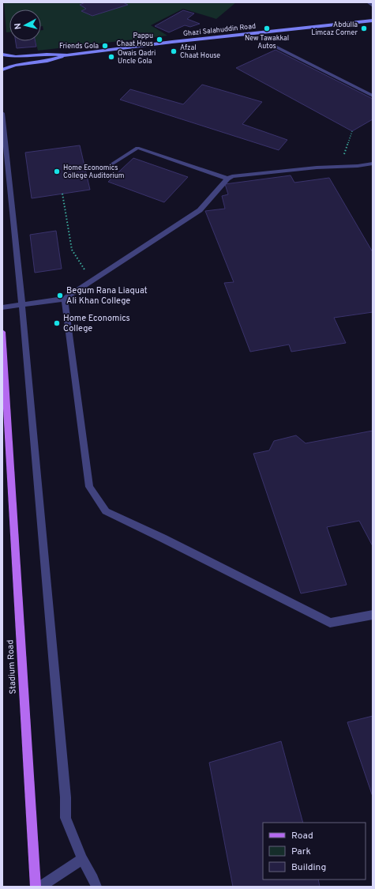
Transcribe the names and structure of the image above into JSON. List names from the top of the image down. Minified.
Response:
{"streets":{"main road":["Ghazi Salahuddin Road","Stadium Road"]},"places":["New Tawakkal Autos","Abdulla Limcaz Corner","Pappu Chaat Hous","Friends Gola","Afzal Chaat House","Owais Qadri Uncle Gola","Home Economics College Auditorium","Begum Rana Liaquat Ali Khan College","Home Economics College"],"legend":["Road","Park","Building"],"north":"left"}
